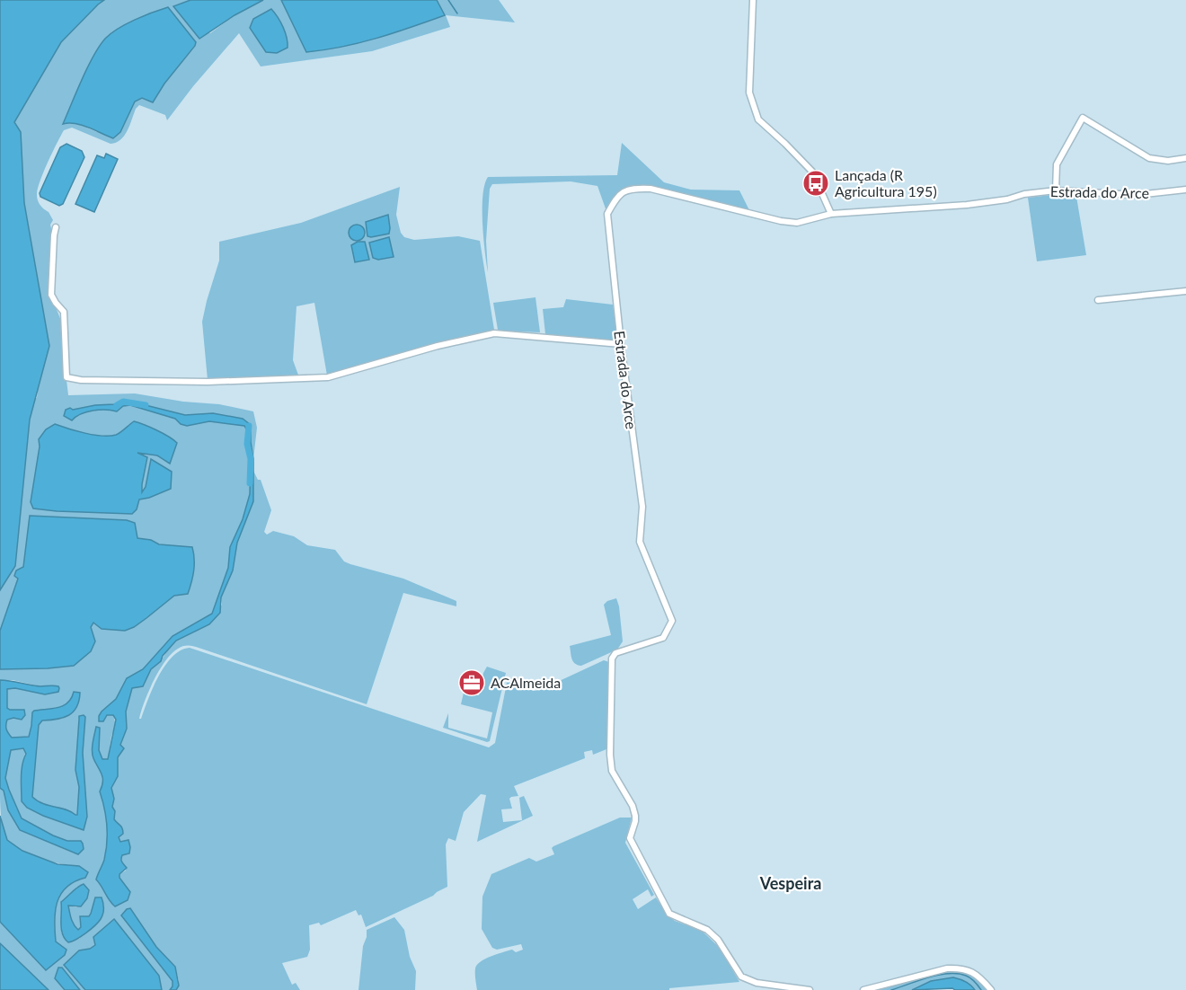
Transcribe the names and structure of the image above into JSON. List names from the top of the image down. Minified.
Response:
{"streets":{"street":["Estrada do Arce"]},"districts":["Vespeira"],"places":{"bus stop":["Lançada (R Agricultura 195)"],"office":["ACAlmeida"]}}
